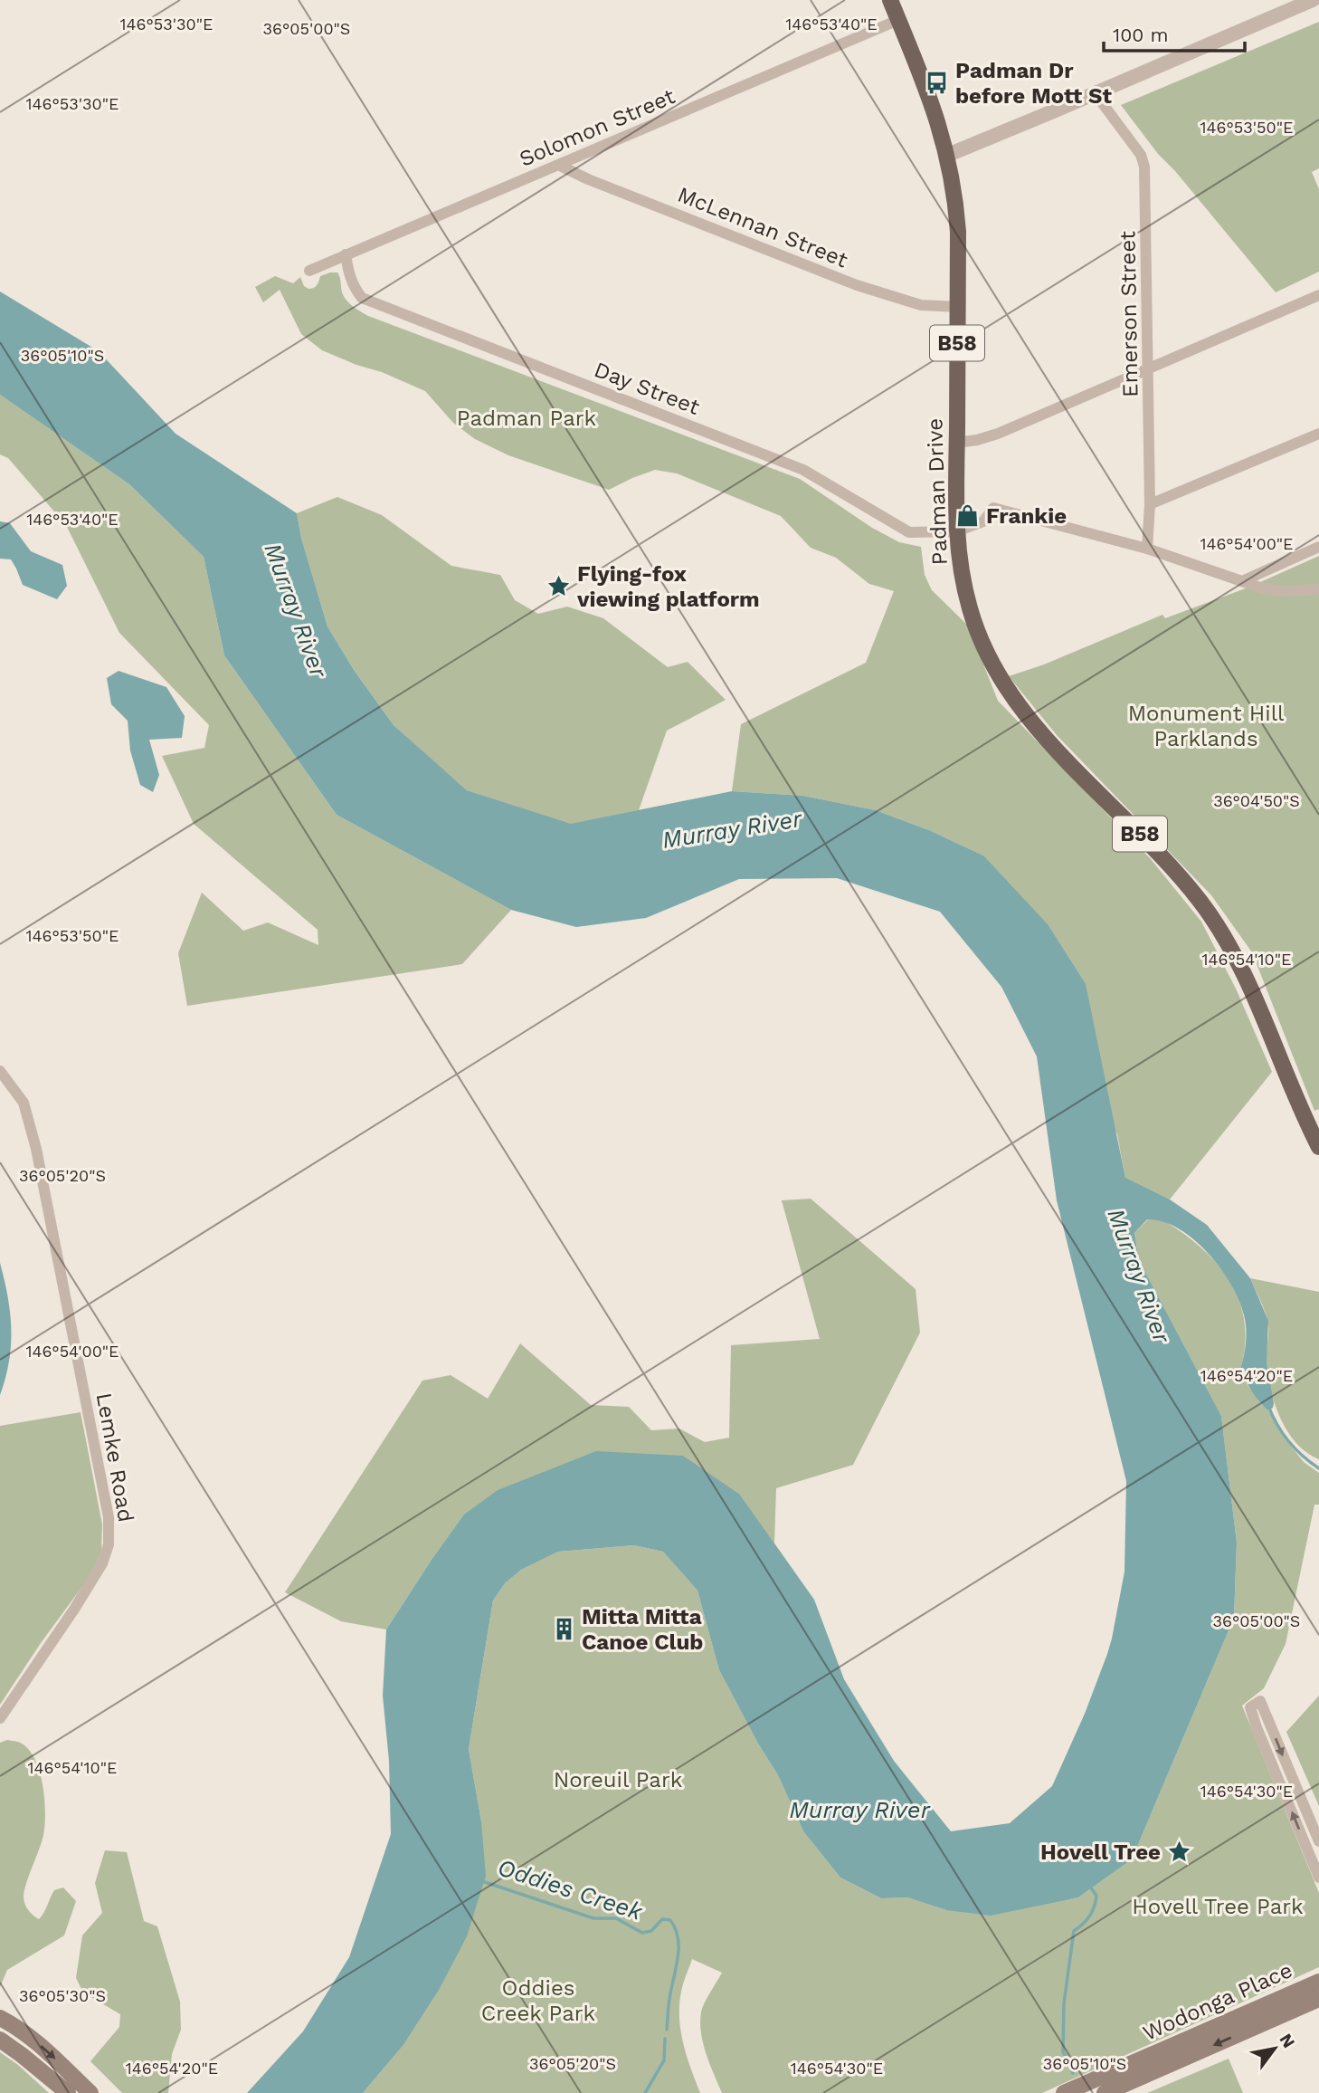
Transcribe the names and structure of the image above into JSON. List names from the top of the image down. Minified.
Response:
{"streets":{"main road":["B58","Padman Drive","Wodonga Place"],"street":["Solomon Street","McLennan Street","Emerson Street","Day Street","Lemke Road"]},"crossings":[["Solomon Street","McLennan Street"],["Solomon Street","Day Street"],["Solomon Street","Padman Drive"],["McLennan Street","Padman Drive"],["Day Street","Padman Drive"]],"water":["Murray River","Oddies Creek"],"parks":["Padman Park","Monument Hill Parklands","Noreuil Park","Hovell Tree Park","Oddies Creek Park"],"places":{"bus stop":["Padman Dr before Mott St"],"shop":["Frankie"],"place":["Flying-fox viewing platform","Hovell Tree"],"building":["Mitta Mitta Canoe Club"]},"scale_bar":"100 m","north":"top right","coordinates":["146°53'30\"E","146°53'40\"E","36°05'00\"S","146°53'50\"E","36°05'10\"S","146°54'00\"E","36°04'50\"S","146°54'10\"E","36°05'20\"S","146°54'20\"E","146°54'30\"E","36°05'30\"S"]}
